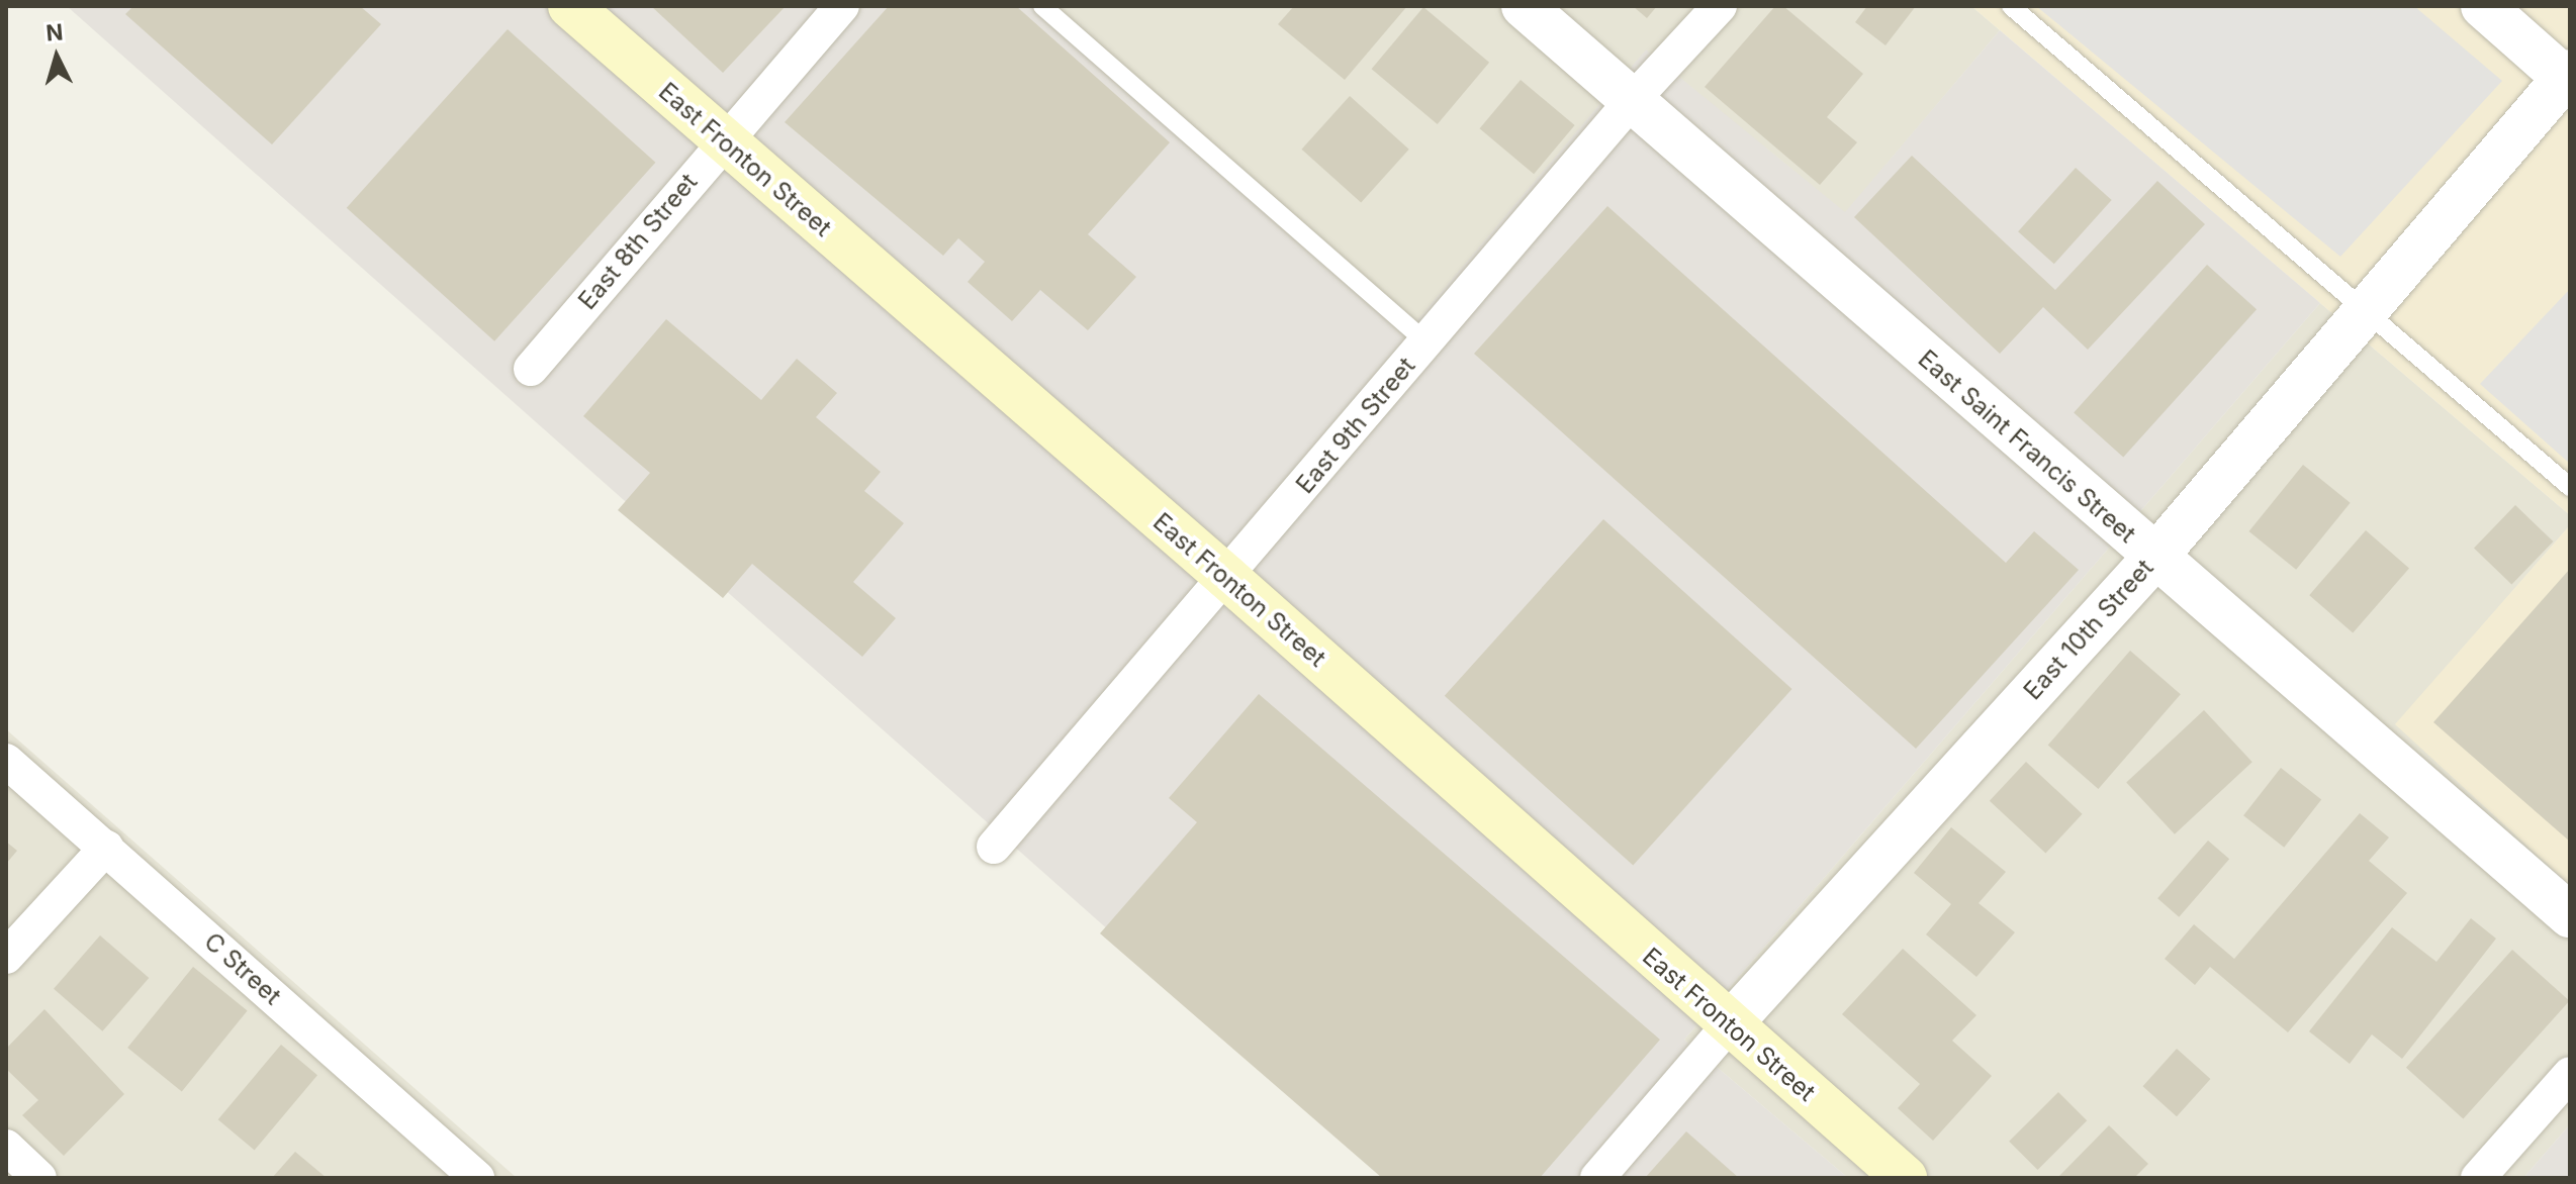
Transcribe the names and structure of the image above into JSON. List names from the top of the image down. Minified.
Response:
{"streets":{"main road":["East Fronton Street"],"street":["East 8th Street","East 9th Street","East Saint Francis Street","East 10th Street","C Street"]},"crossings":[["East Fronton Street","East 8th Street"],["East Fronton Street","East 9th Street"],["East Fronton Street","East 10th Street"],["East 9th Street","East Saint Francis Street"],["East Saint Francis Street","East 10th Street"]],"north":"top"}
